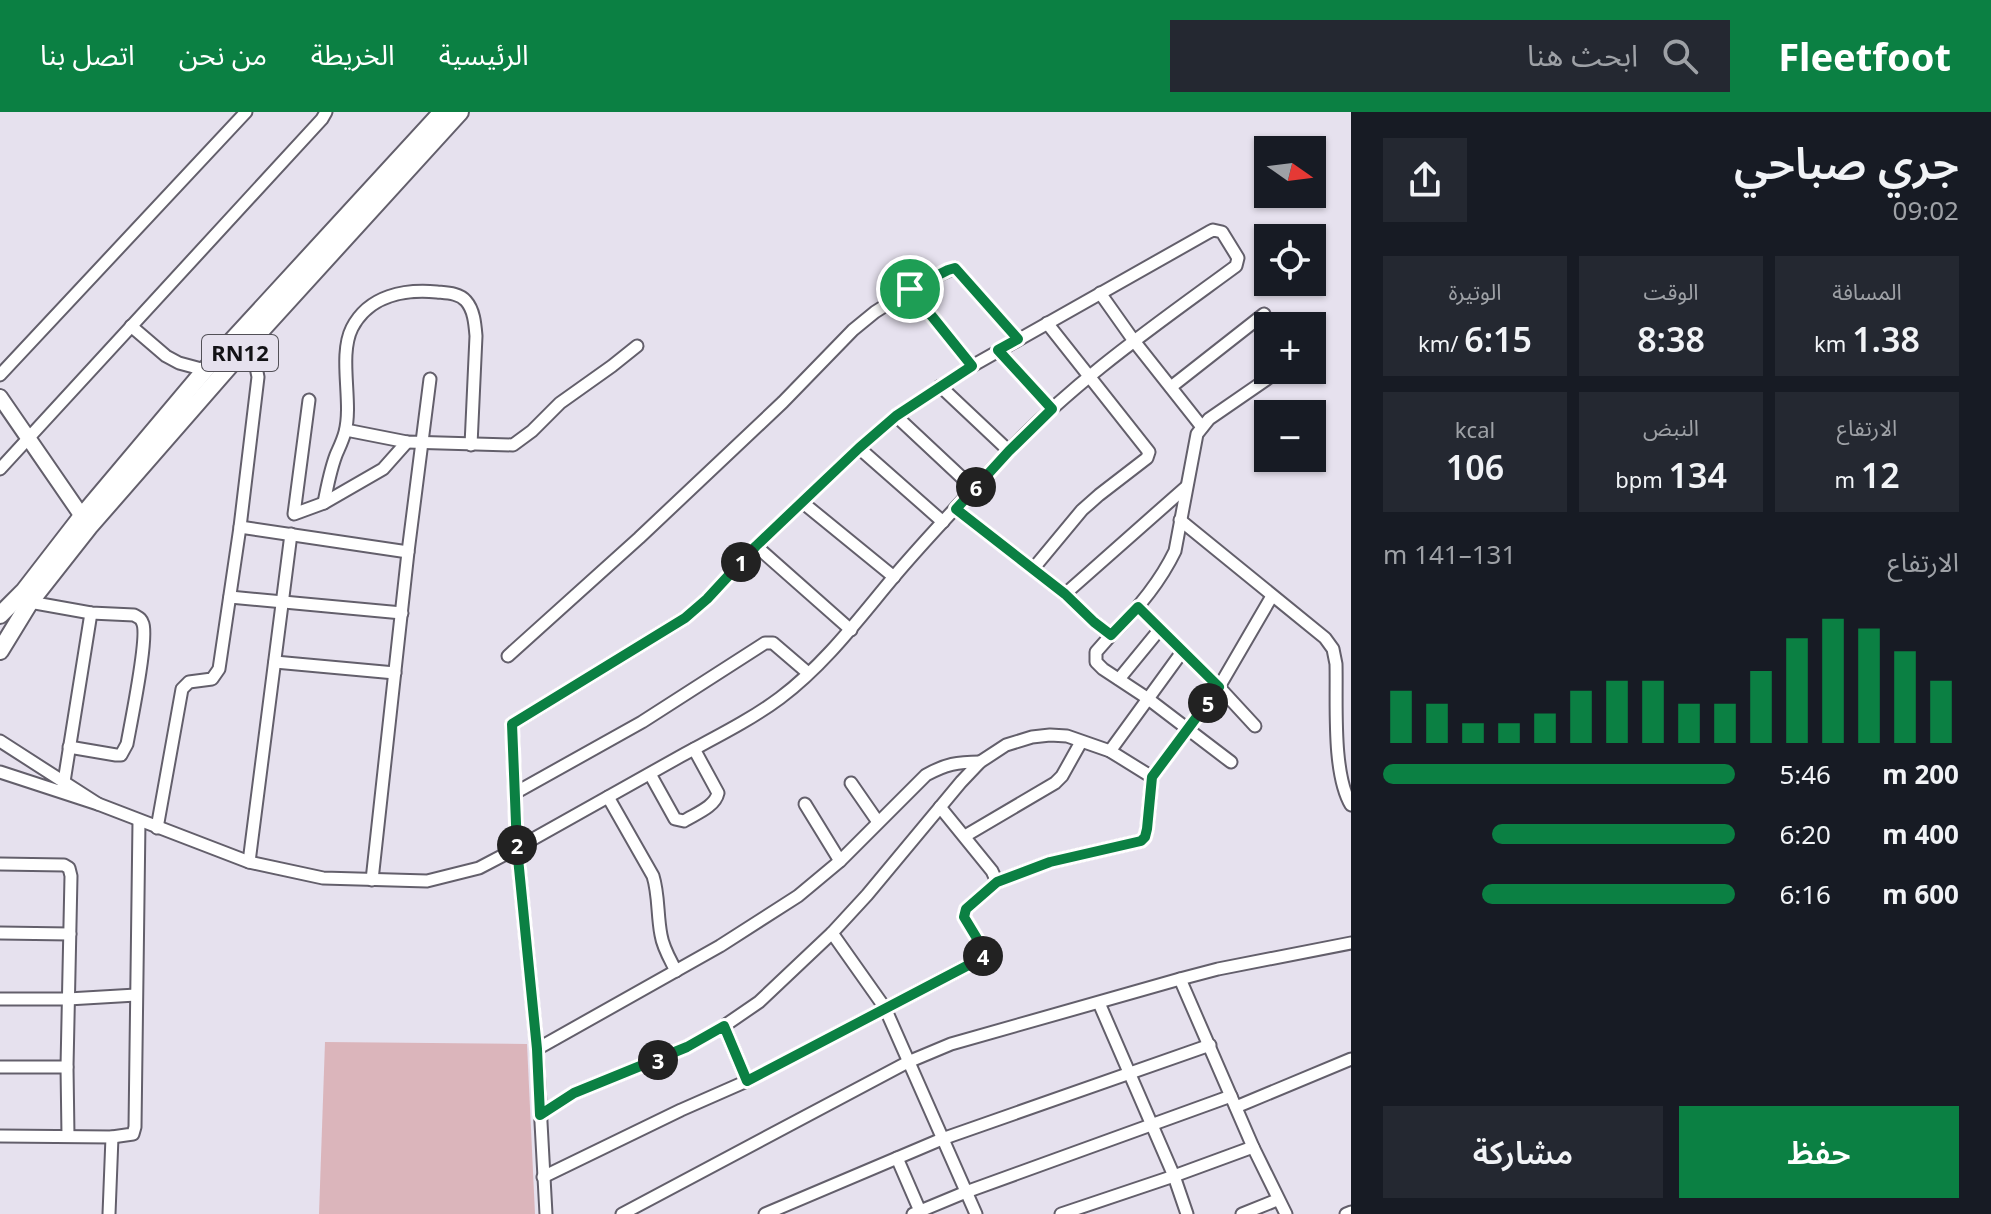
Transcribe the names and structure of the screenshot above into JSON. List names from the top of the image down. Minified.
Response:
{"streets":{"main road":["RN12"]},"north":"right","page":{"header":"Fleetfoot","search":"ابحث هنا","nav":["الرئيسية","الخريطة","من نحن","اتصل بنا"],"heading":["جري صباحي","09:02"],"map_buttons":["+","−"],"stats":[["المسافة","1.38 km"],["الوقت","8:38"],["الوتيرة","6:15 /km"],["الارتفاع","12 m"],["النبض","134 bpm"],["kcal","106"]],"pins":["6","1","5","2","4","3"],"chart":["الارتفاع","131–141 m"],"list":[{"name":"200 m","note":"5:46"},{"name":"400 m","note":"6:20"},{"name":"600 m","note":"6:16"}],"buttons":["حفظ","مشاركة"]}}
